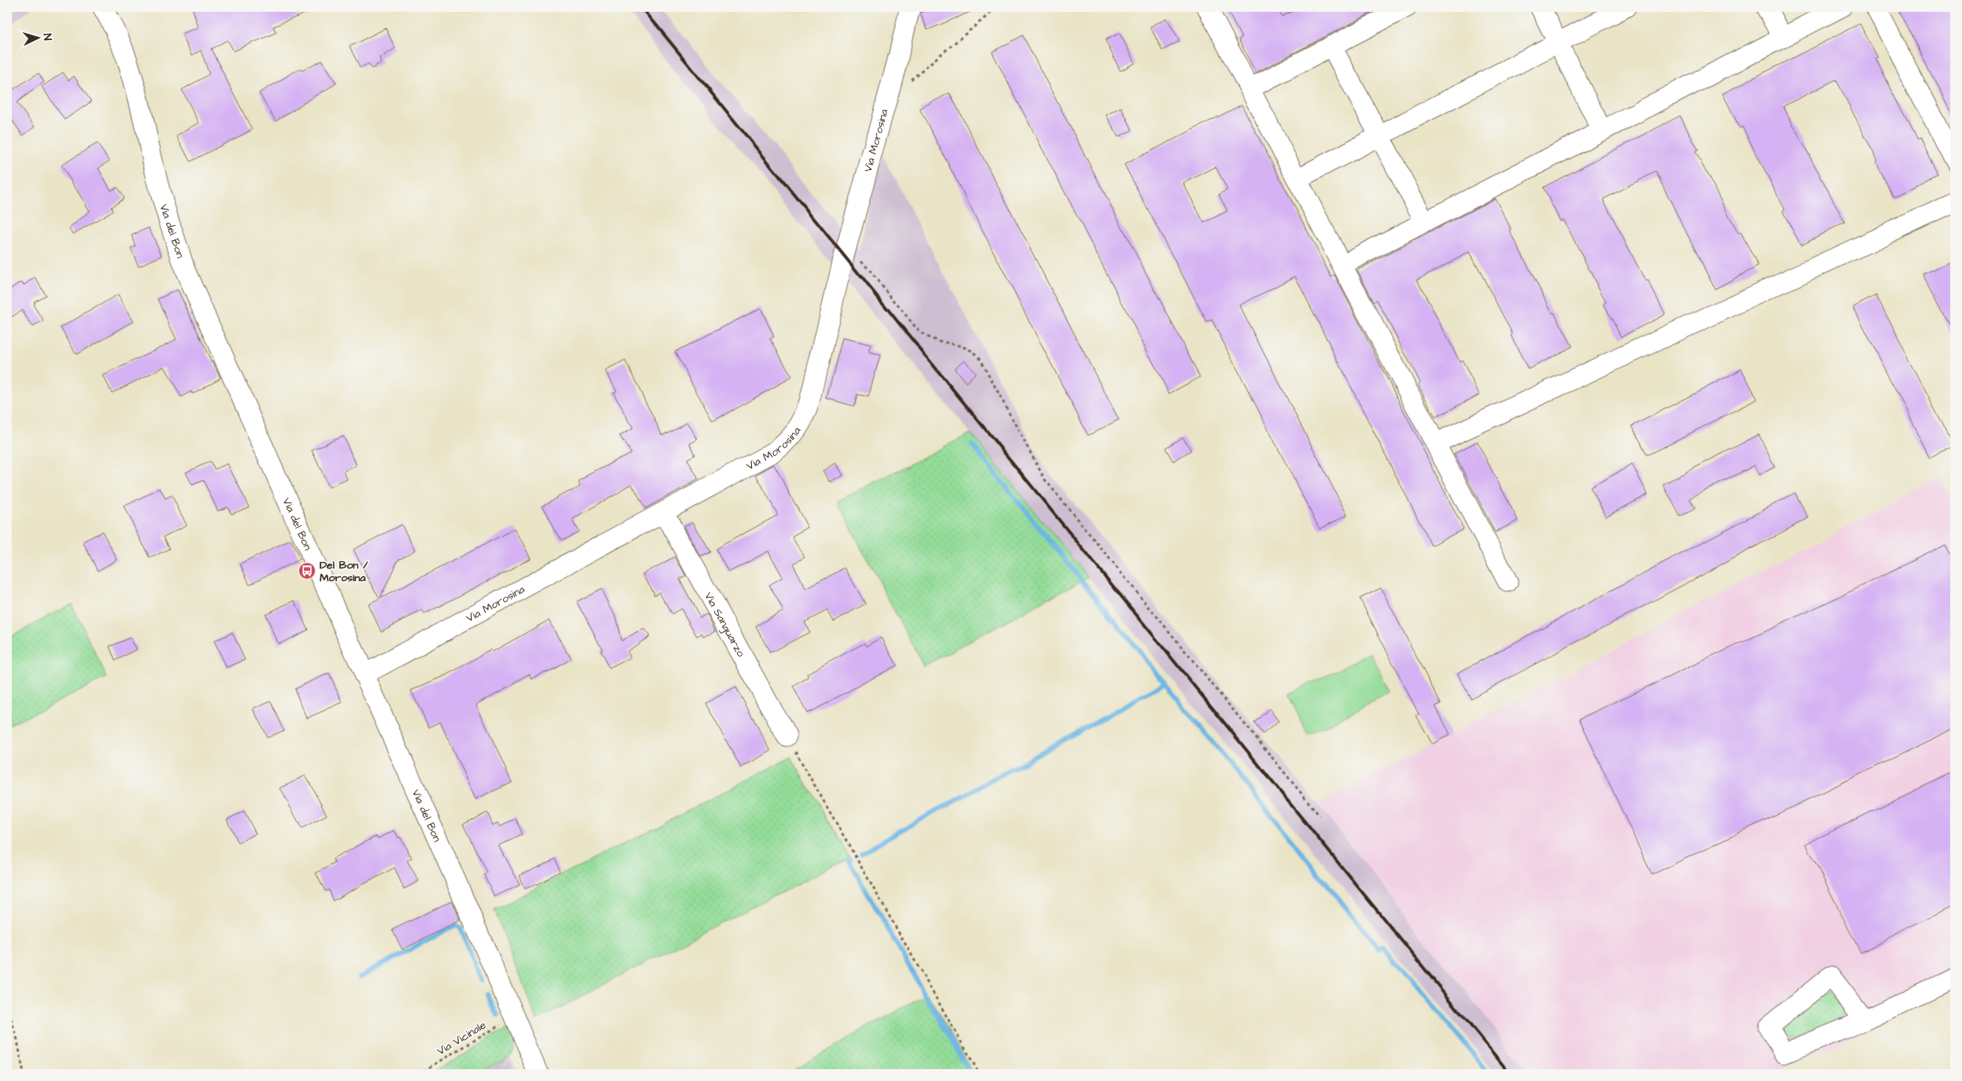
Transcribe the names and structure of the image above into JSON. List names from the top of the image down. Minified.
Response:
{"streets":{"street":["Via Morosina","Via del Bon","Via Sanguarzo"],"path":["Via Vicinale"]},"crossings":[["Via Morosina","Via del Bon"],["Via Morosina","Via Sanguarzo"],["Via del Bon","Via Vicinale"]],"places":{"bus stop":["Del Bon / Morosina"]},"north":"right"}
